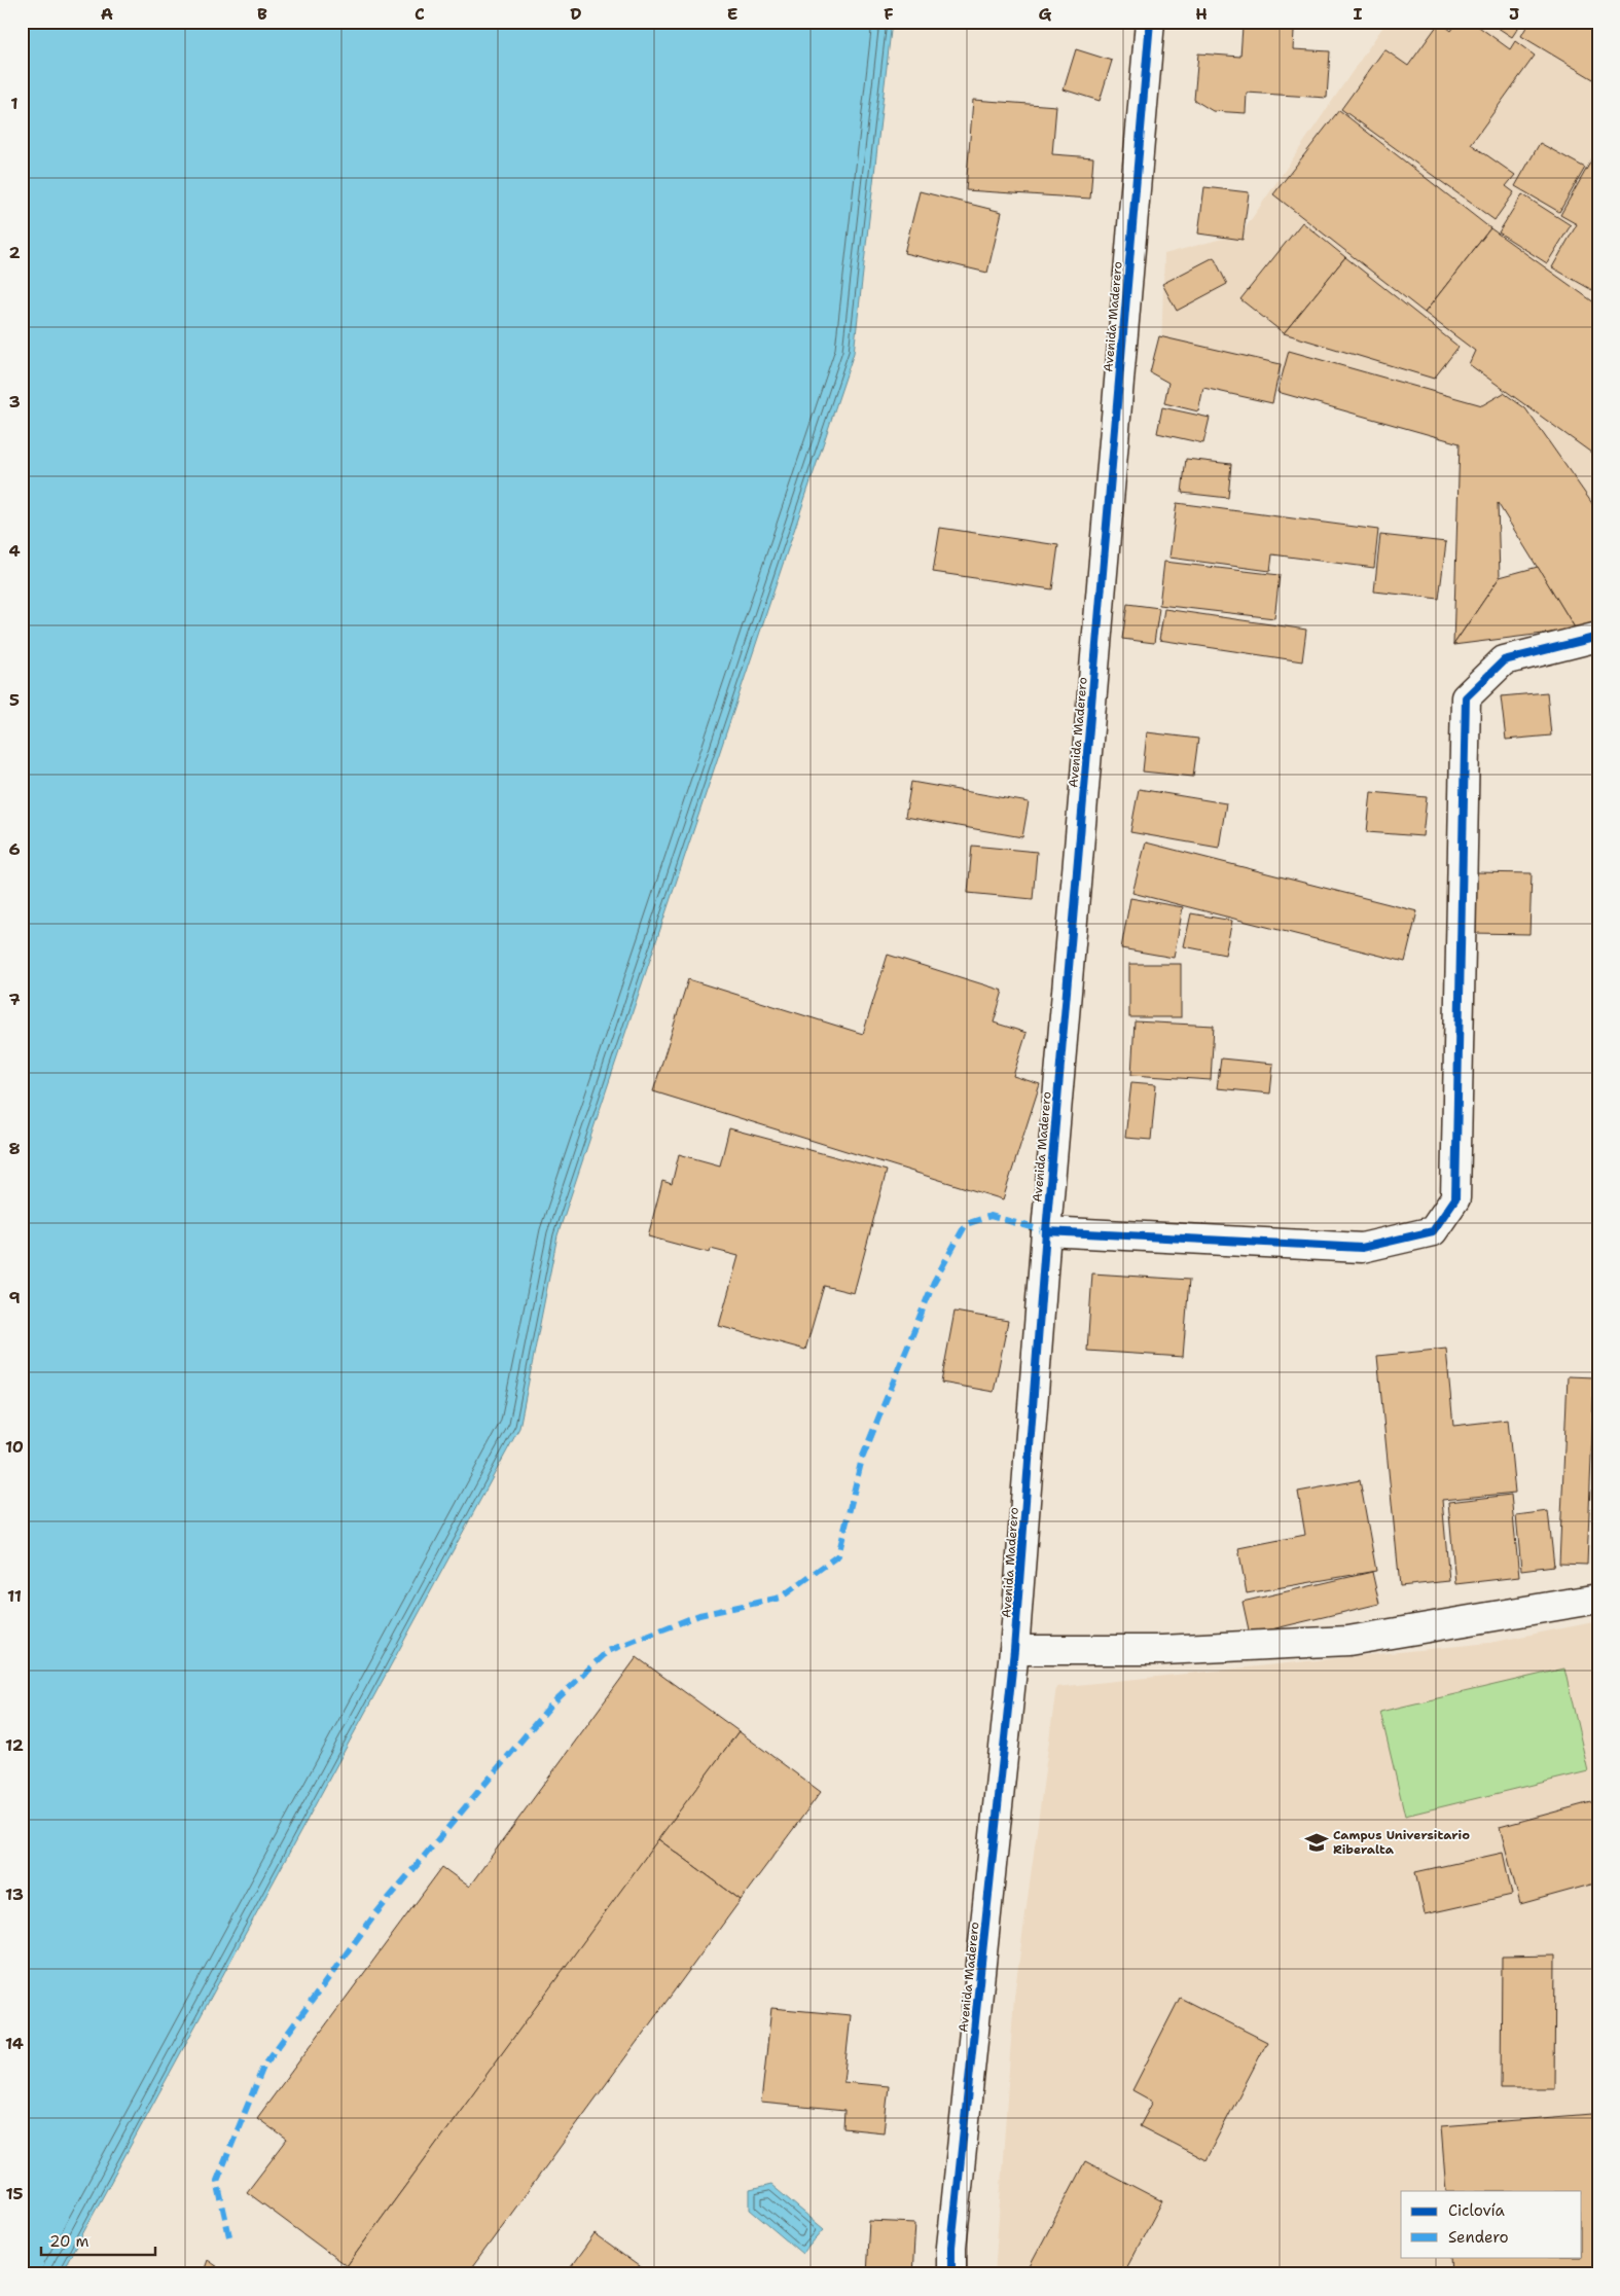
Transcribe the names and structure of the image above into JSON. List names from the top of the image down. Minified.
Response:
{"streets":{"street":["Avenida Maderero"]},"places":{"school or university":["Campus Universitario Riberalta"]},"legend":["Ciclovía","Sendero"],"scale_bar":"20 m","grid":{"columns":["A","B","C","D","E","F","G","H","I","J"],"rows":["1","2","3","4","5","6","7","8","9","10","11","12","13","14","15"]}}
